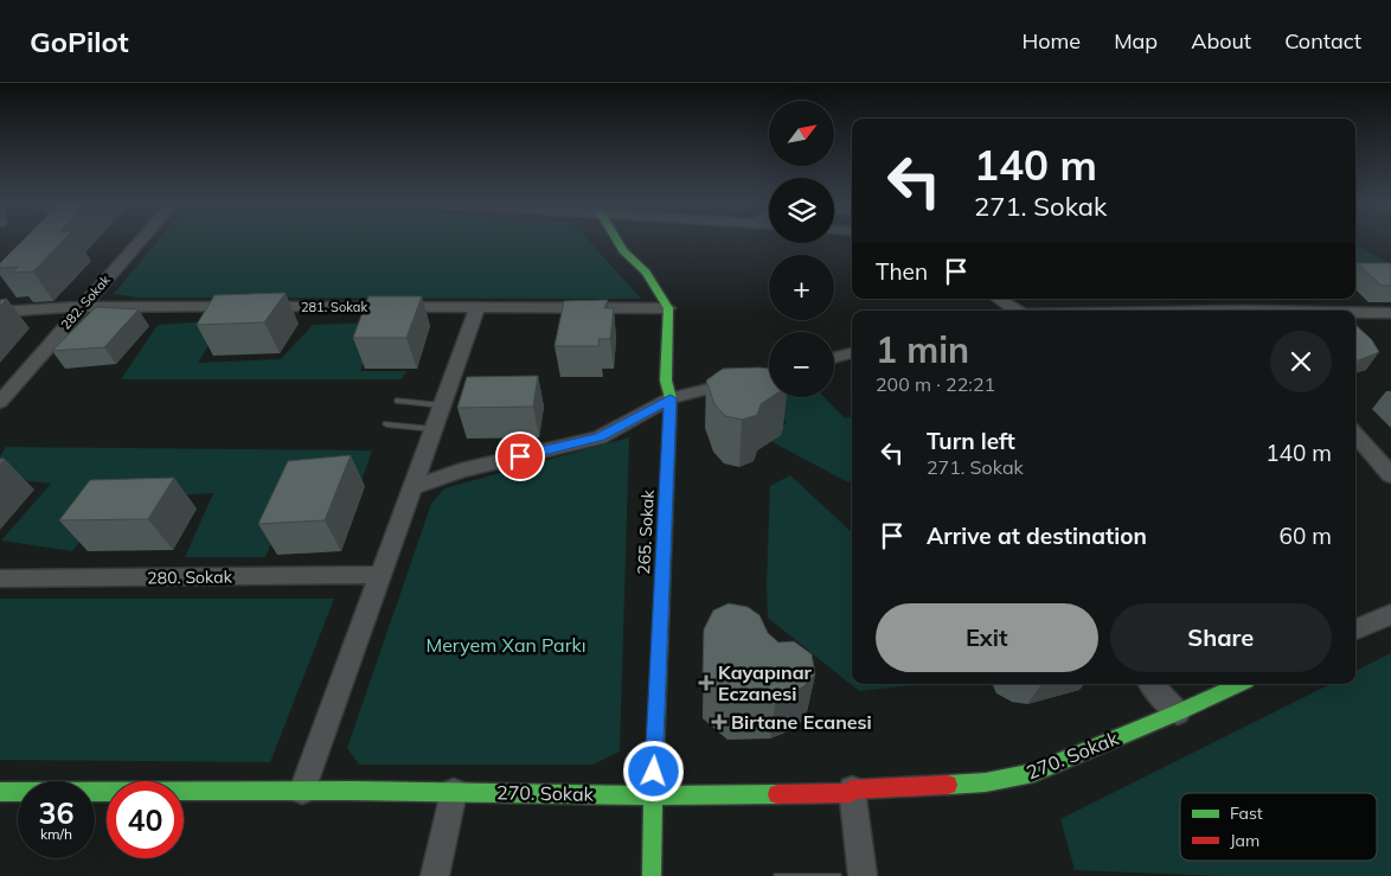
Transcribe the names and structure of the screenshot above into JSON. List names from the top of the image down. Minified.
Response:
{"streets":{"street":["282. Sokak","281. Sokak","265. Sokak","280. Sokak","270. Sokak"]},"crossings":[["282. Sokak","281. Sokak"],["281. Sokak","265. Sokak"],["265. Sokak","270. Sokak"]],"parks":["Meryem Xan Parkı"],"places":{"health":["Kayapınar Eczanesi","Birtane Ecanesi"]},"legend":["Fast","Jam"],"north":"top right","page":{"header":"GoPilot","nav":["Home","Map","About","Contact"],"map_buttons":["+","−"],"turn":["140 m","271. Sokak"],"then":"Then","heading":["1 min","200 m · 22:21"],"list":[{"name":"Turn left","note":"271. Sokak","value":"140 m"},{"name":"Arrive at destination","value":"60 m"}],"buttons":["Exit","Share"],"speed":"36 km/h","limit":"40"}}
